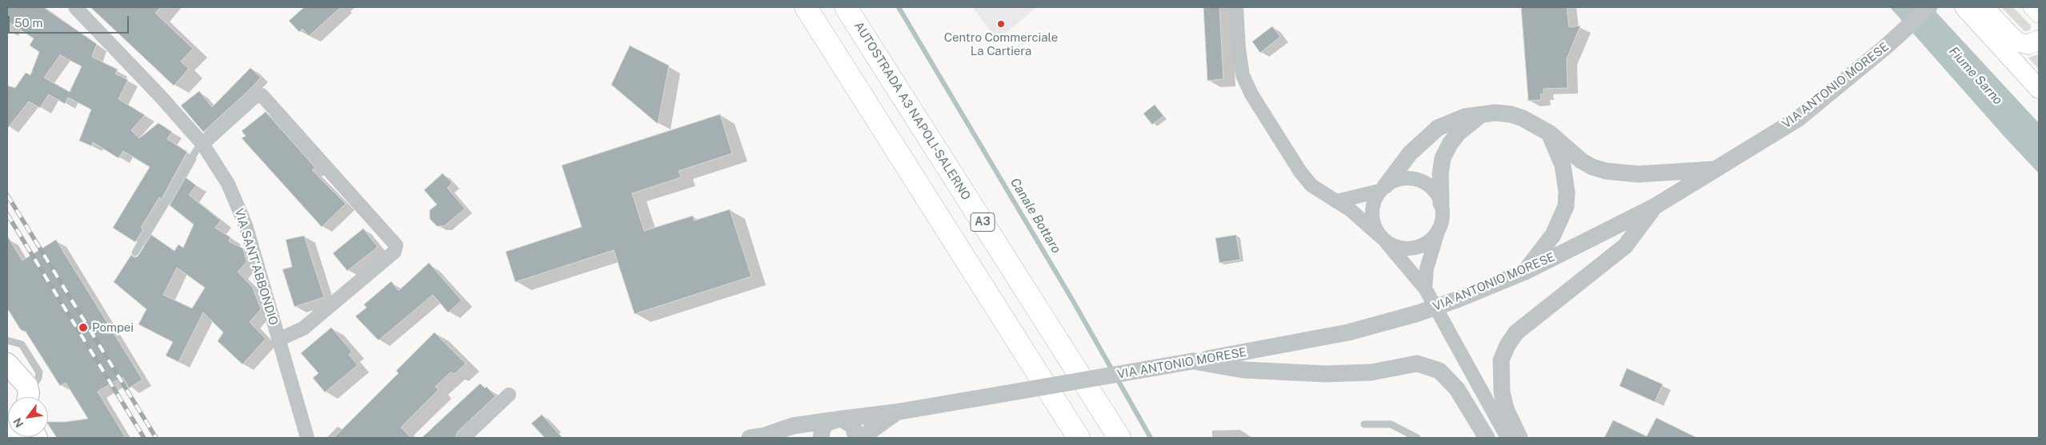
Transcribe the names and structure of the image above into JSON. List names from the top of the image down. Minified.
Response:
{"streets":{"highway":["AUTOSTRADA A3 NAPOLI-SALERNO","A3"],"street":["VIA ANTONIO MORESE","VIA SANT'ABBONDIO"]},"water":["Fiume Sarno","Canale Bottaro"],"places":["Centro Commerciale La Cartiera","Pompei"],"scale_bar":"50 m","north":"bottom left"}
